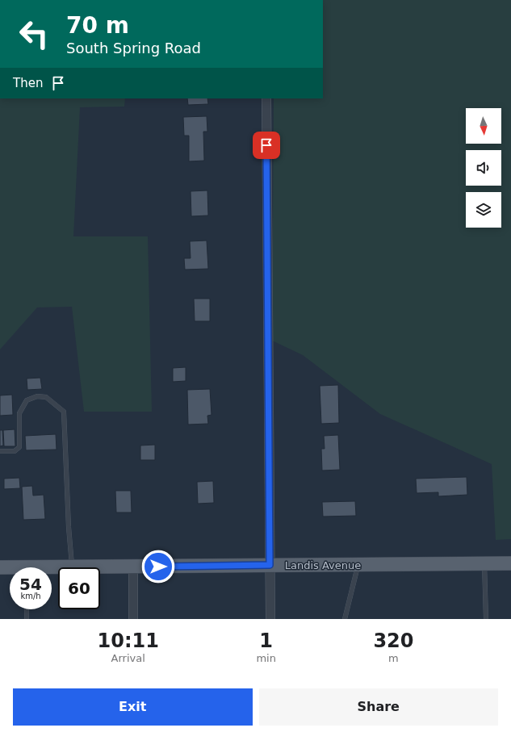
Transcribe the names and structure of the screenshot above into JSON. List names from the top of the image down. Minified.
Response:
{"streets":{"main road":["Landis Avenue"]},"north":"bottom","page":{"turn":["70 m","South Spring Road"],"then":"Then","speed":"54 km/h","limit":"60","eta":["10:11","Arrival","1","min","320","m"],"buttons":["Exit","Share"]}}
